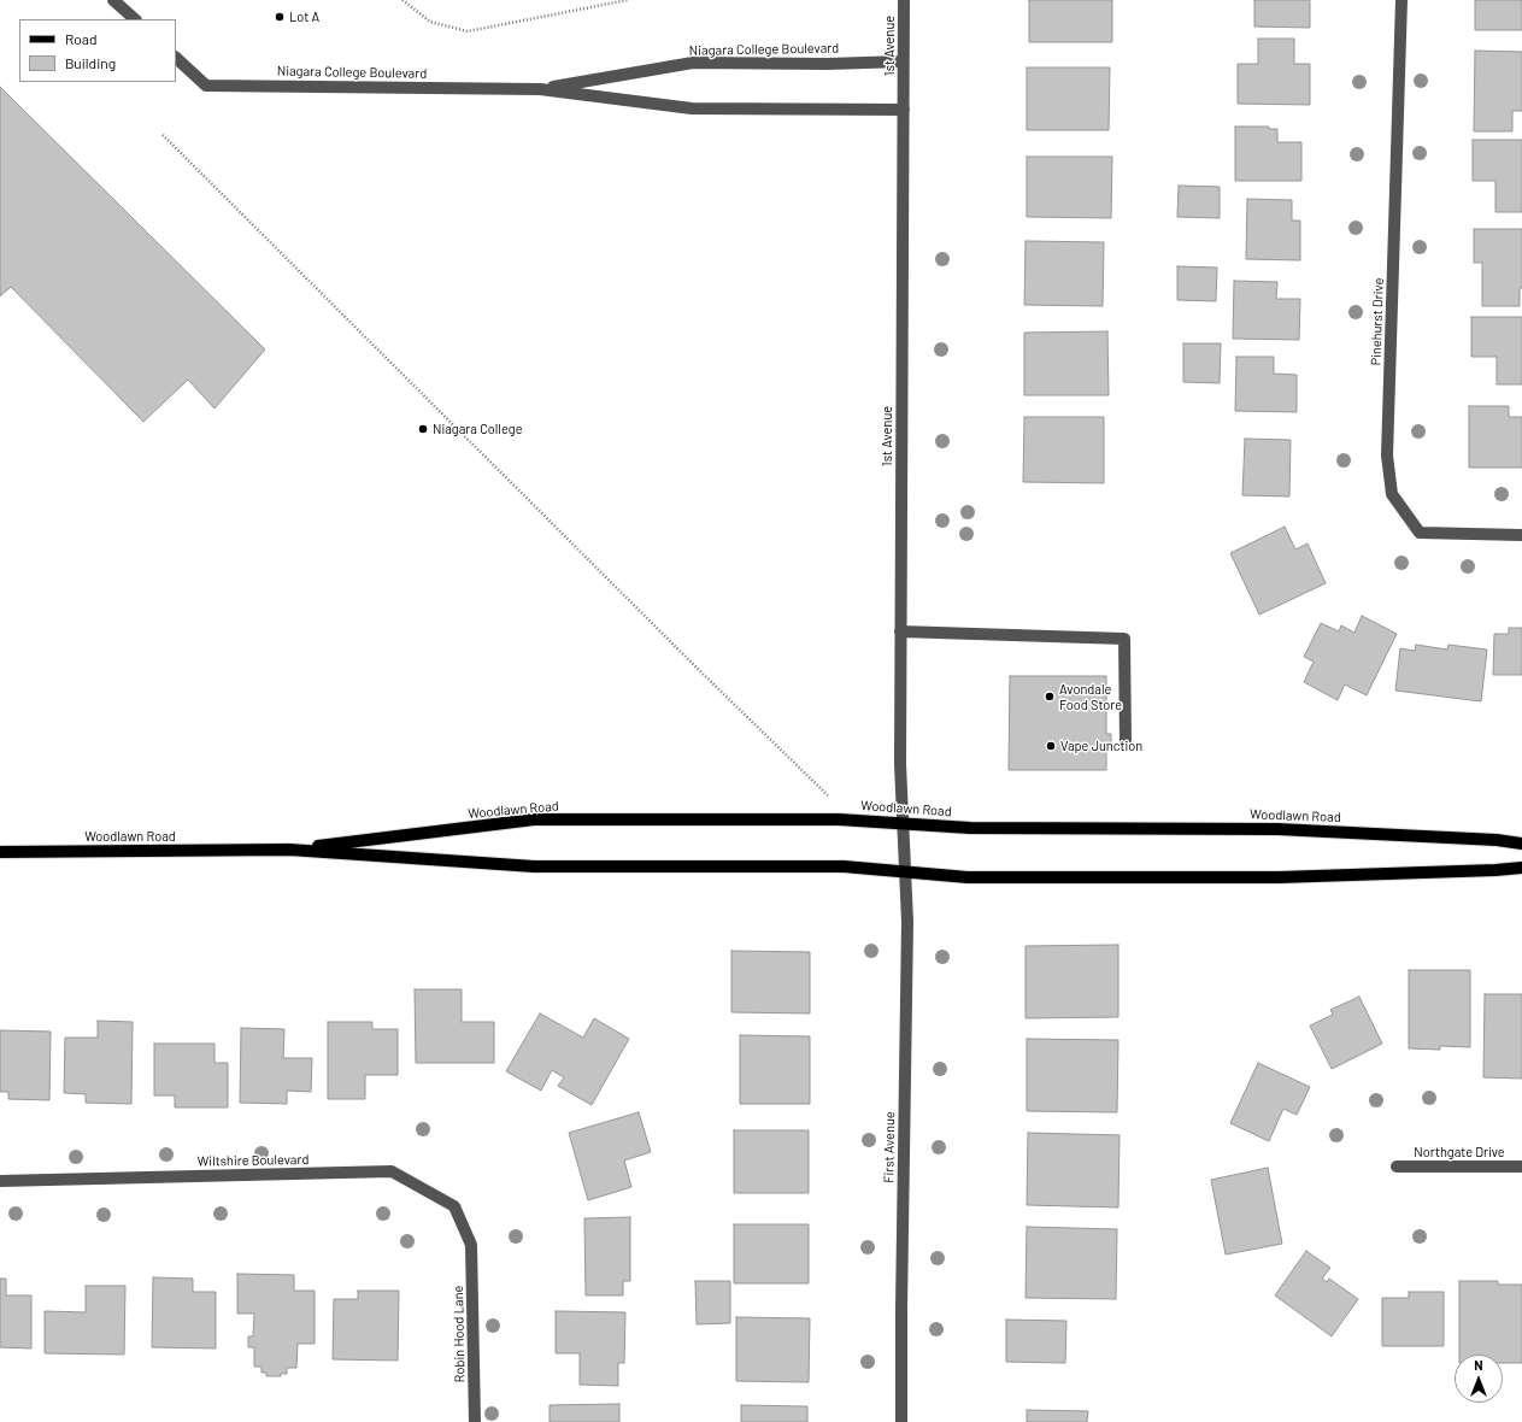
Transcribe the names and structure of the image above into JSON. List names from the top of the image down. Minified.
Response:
{"streets":{"main road":["Woodlawn Road"],"street":["1st Avenue","Niagara College Boulevard","Pinehurst Drive","First Avenue","Northgate Drive","Wiltshire Boulevard","Robin Hood Lane"]},"crossings":[["1st Avenue","Niagara College Boulevard"],["1st Avenue","Woodlawn Road"],["1st Avenue","First Avenue"],["Woodlawn Road","First Avenue"],["Wiltshire Boulevard","Robin Hood Lane"]],"places":["Lot A","Niagara College","Avondale Food Store","Vape Junction"],"legend":["Road","Building"],"north":"top"}
